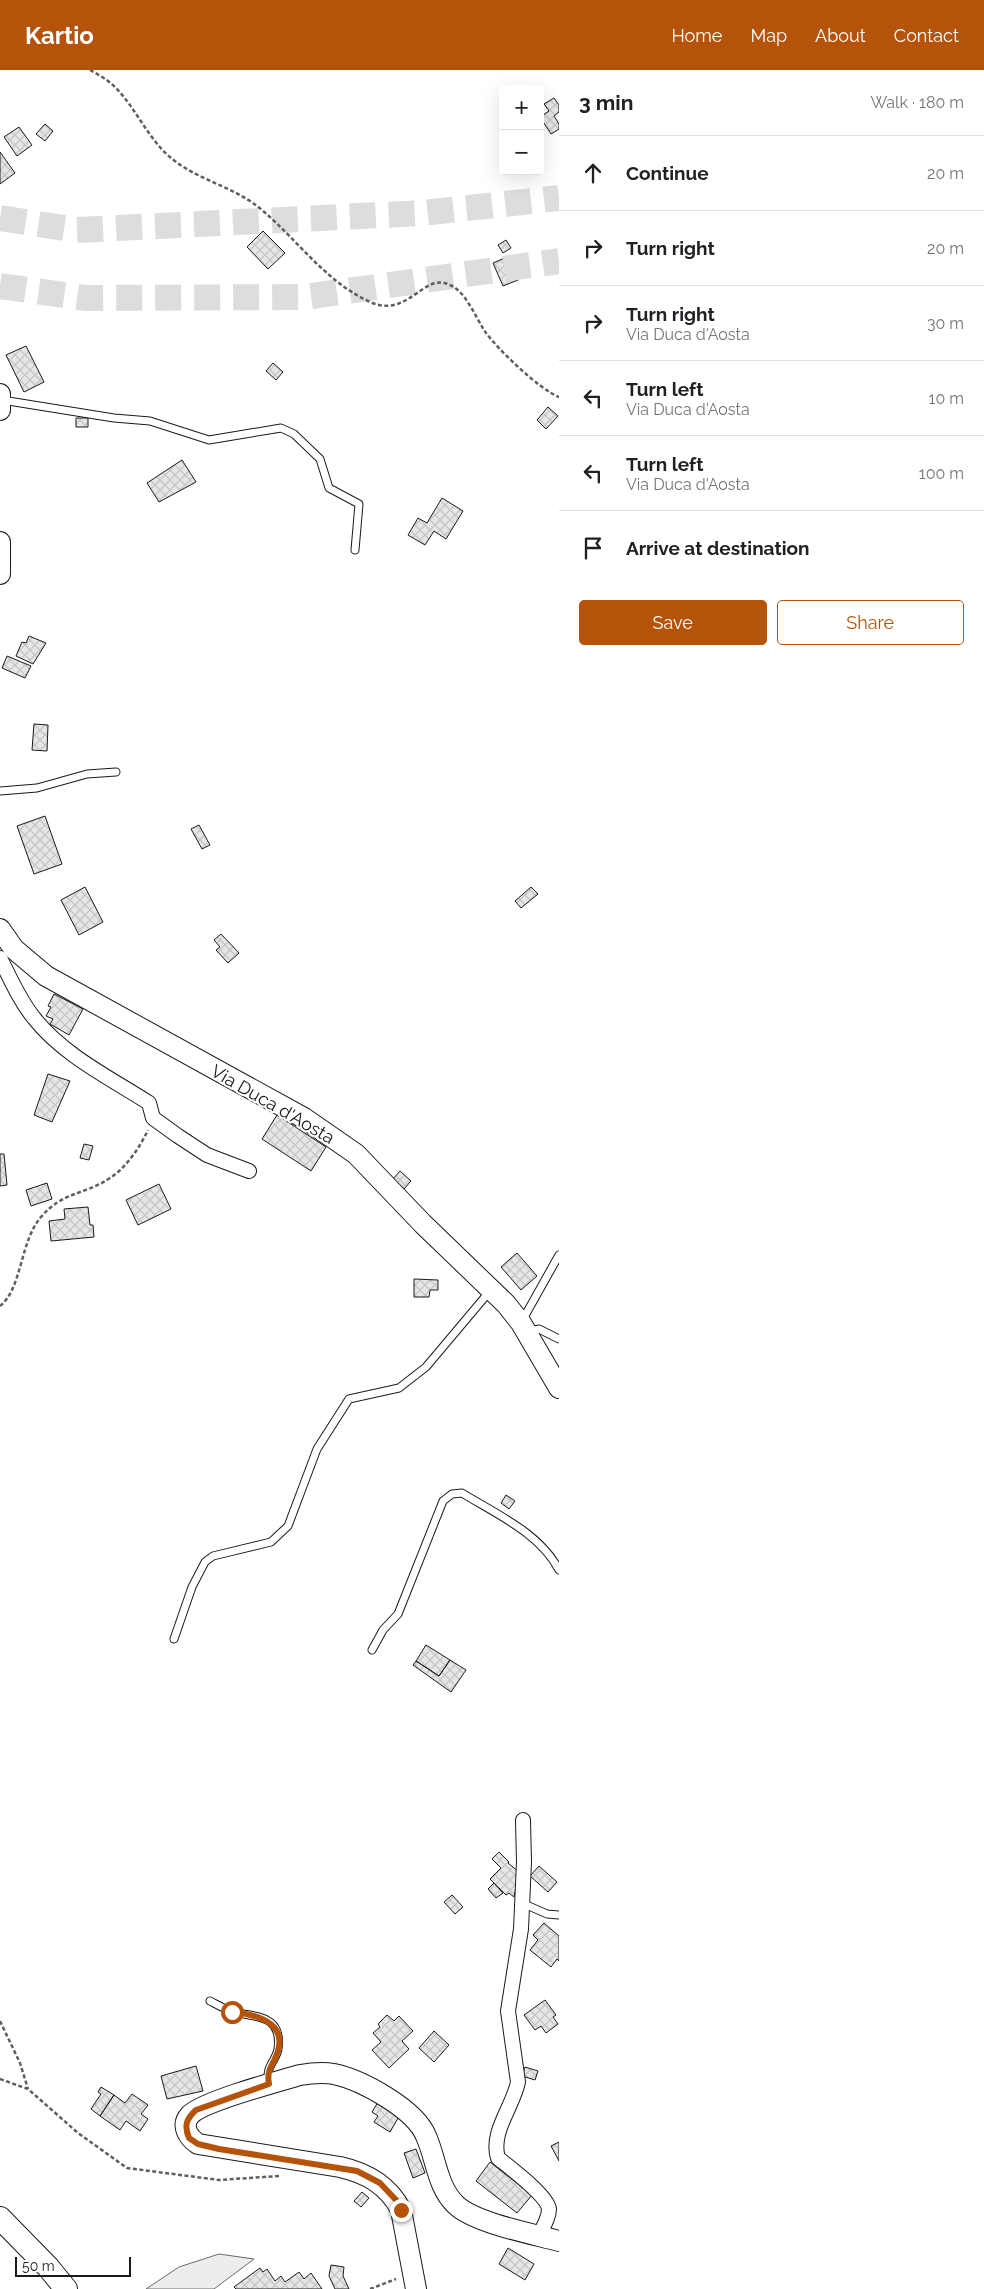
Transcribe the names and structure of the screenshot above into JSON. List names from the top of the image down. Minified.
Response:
{"streets":{"main road":["Via Duca d'Aosta"]},"scale_bar":"50 m","page":{"header":"Kartio","nav":["Home","Map","About","Contact"],"heading":["3 min","Walk · 180 m"],"map_buttons":["+","−"],"list":[["Continue","20 m"],["Turn right","20 m"],["Turn right","Via Duca d'Aosta","30 m"],["Turn left","Via Duca d'Aosta","10 m"],["Turn left","Via Duca d'Aosta","100 m"],"Arrive at destination"],"buttons":["Save","Share"],"scale":"50 m"}}
